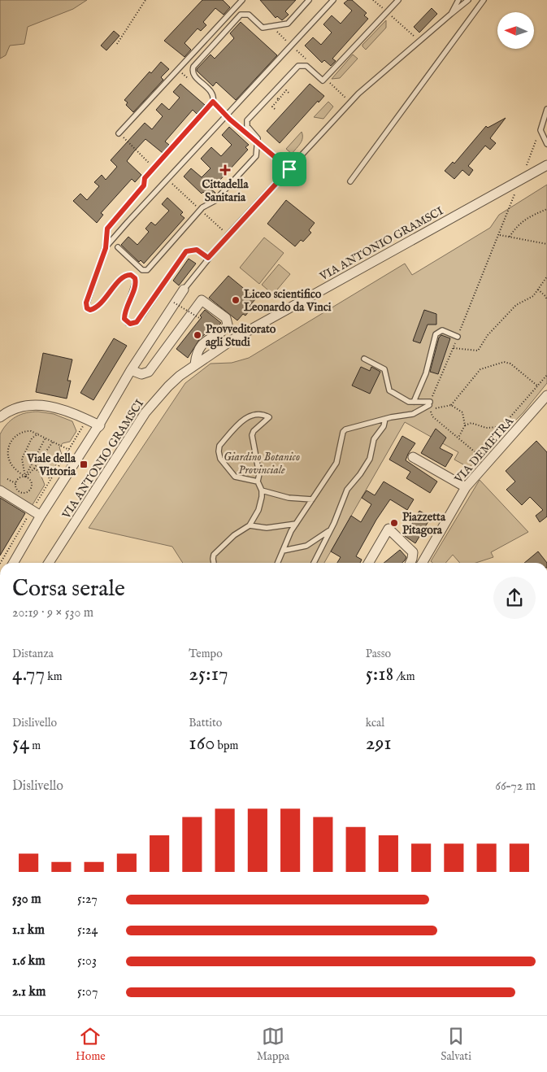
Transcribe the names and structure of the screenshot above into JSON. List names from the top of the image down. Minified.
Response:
{"streets":{"street":["VIA ANTONIO GRAMSCI","VIA DEMETRA"]},"parks":["Giardino Botanico Provinciale"],"places":{"health":["Cittadella Sanitaria"],"other":["Liceo scientifico Leonardo da Vinci","Provveditorato agli Studi","Piazzetta Pitagora"],"transit":["Viale della Vittoria"]},"north":"left","page":{"heading":["Corsa serale","20:19 · 9 × 530 m"],"stats":[["Distanza","4.77 km"],["Tempo","25:17"],["Passo","5:18 /km"],["Dislivello","54 m"],["Battito","160 bpm"],["kcal","291"]],"chart":["Dislivello","66–72 m"],"list":[{"name":"530 m","note":"5:27"},{"name":"1.1 km","note":"5:24"},{"name":"1.6 km","note":"5:03"},{"name":"2.1 km","note":"5:07"}],"tabs":["Home","Mappa","Salvati"]}}
